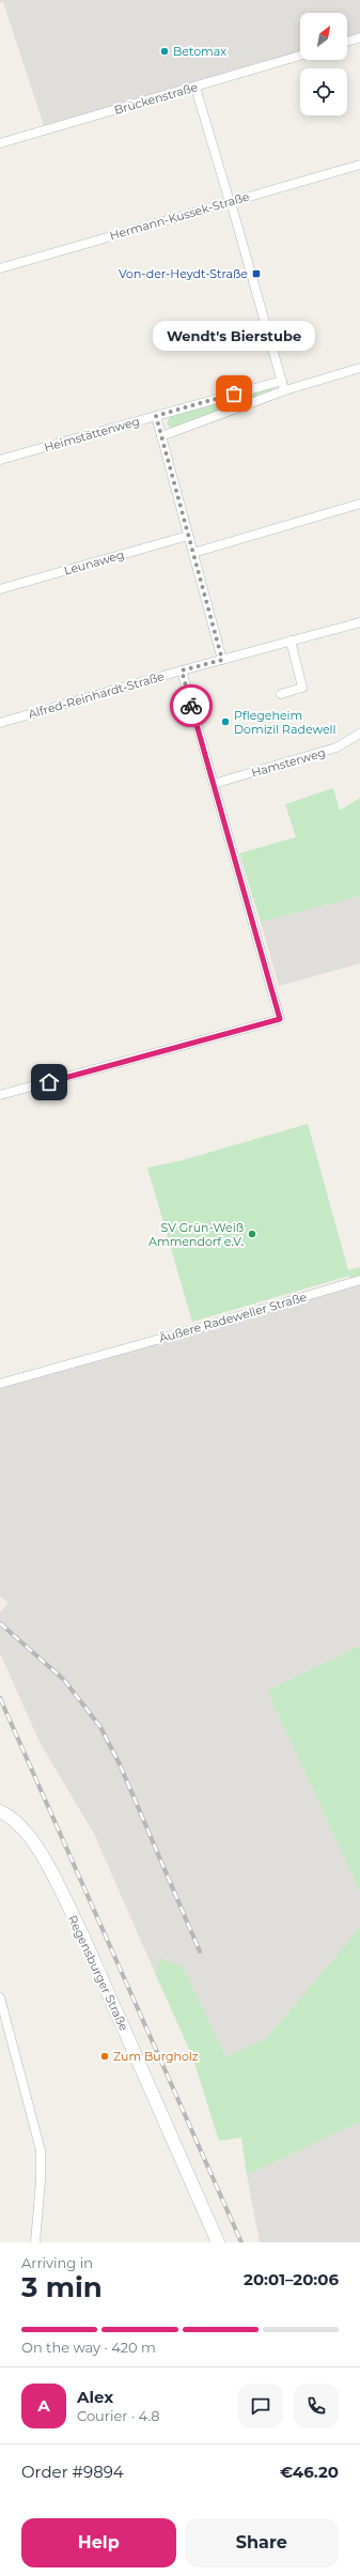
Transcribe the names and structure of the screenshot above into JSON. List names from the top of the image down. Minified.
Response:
{"streets":{"main road":["Regensburger Straße"],"street":["Brückenstraße","Hermann-Kussek-Straße","Heimstättenweg","Leunaweg","Alfred-Reinhardt-Straße","Hamsterweg","Äußere Radeweller Straße"]},"places":{"other":["Betomax","Wendt's Bierstube","Pflegeheim Domizil Radewell","SV Grün-Weiß Ammendorf e.V.","Zum Burgholz"],"transit":["Von-der-Heydt-Straße"]},"north":"top right","page":{"bubble":"Wendt's Bierstube","heading":["3 min","Arriving in","20:01–20:06"],"panel":["Alex","Courier · 4.8","Order #9894","€46.20"],"bar":"On the way · 420 m","round":"A","buttons":["Help","Share"]}}
